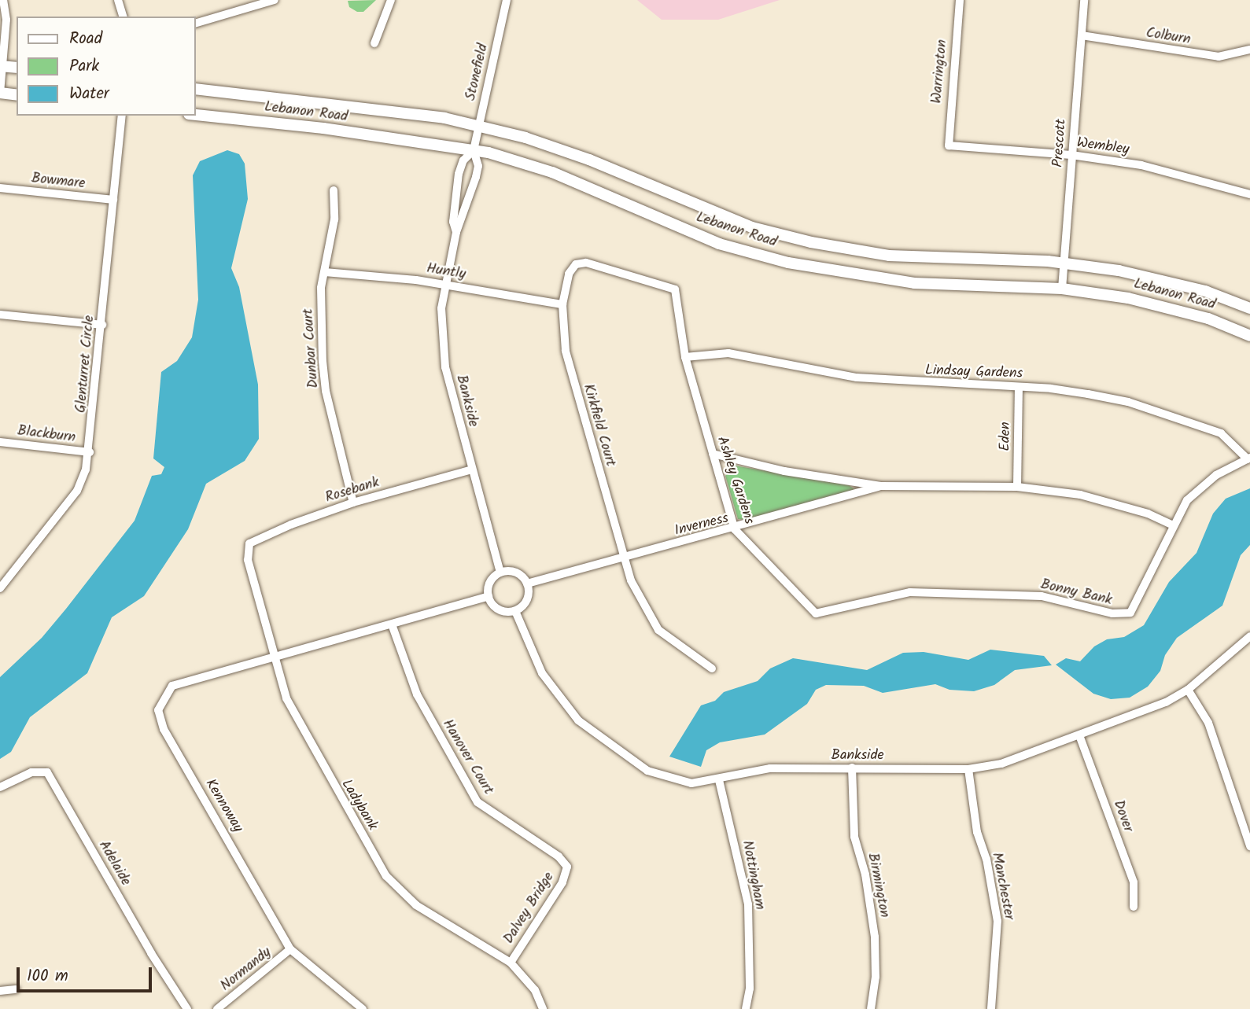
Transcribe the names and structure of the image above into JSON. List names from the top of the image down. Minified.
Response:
{"streets":{"main road":["Lebanon Road"],"street":["Colburn","Warrington","Stonefield","Prescott","Wembley","Bowmare","Huntly","Dunbar Court","Glenturret Circle","Lindsay Gardens","Bankside","Kirkfield Court","Blackburn","Eden","Ashley Gardens","Rosebank","Inverness","Bonny Bank","Hanover Court","Ladybank","Kennoway","Dover","Adelaide","Nottingham","Birmington","Manchester","Dalvey Bridge","Normandy"]},"crossings":[["Colburn","Prescott"],["Warrington","Wembley"],["Stonefield","Lebanon Road"],["Stonefield","Bankside"],["Lebanon Road","Prescott"],["Lebanon Road","Bankside"],["Prescott","Wembley"],["Bowmare","Glenturret Circle"],["Huntly","Dunbar Court"],["Huntly","Bankside"],["Huntly","Kirkfield Court"],["Dunbar Court","Rosebank"],["Glenturret Circle","Blackburn"],["Lindsay Gardens","Eden"],["Lindsay Gardens","Ashley Gardens"],["Lindsay Gardens","Bonny Bank"],["Bankside","Rosebank"],["Bankside","Inverness"],["Bankside","Dover"],["Bankside","Nottingham"],["Bankside","Birmington"],["Bankside","Manchester"],["Kirkfield Court","Ashley Gardens"],["Kirkfield Court","Inverness"],["Eden","Inverness"],["Ashley Gardens","Inverness"],["Ashley Gardens","Bonny Bank"],["Rosebank","Ladybank"],["Inverness","Bonny Bank"],["Hanover Court","Dalvey Bridge"],["Ladybank","Kennoway"],["Ladybank","Dalvey Bridge"],["Kennoway","Normandy"]],"legend":["Road","Park","Water"],"scale_bar":"100 m"}
